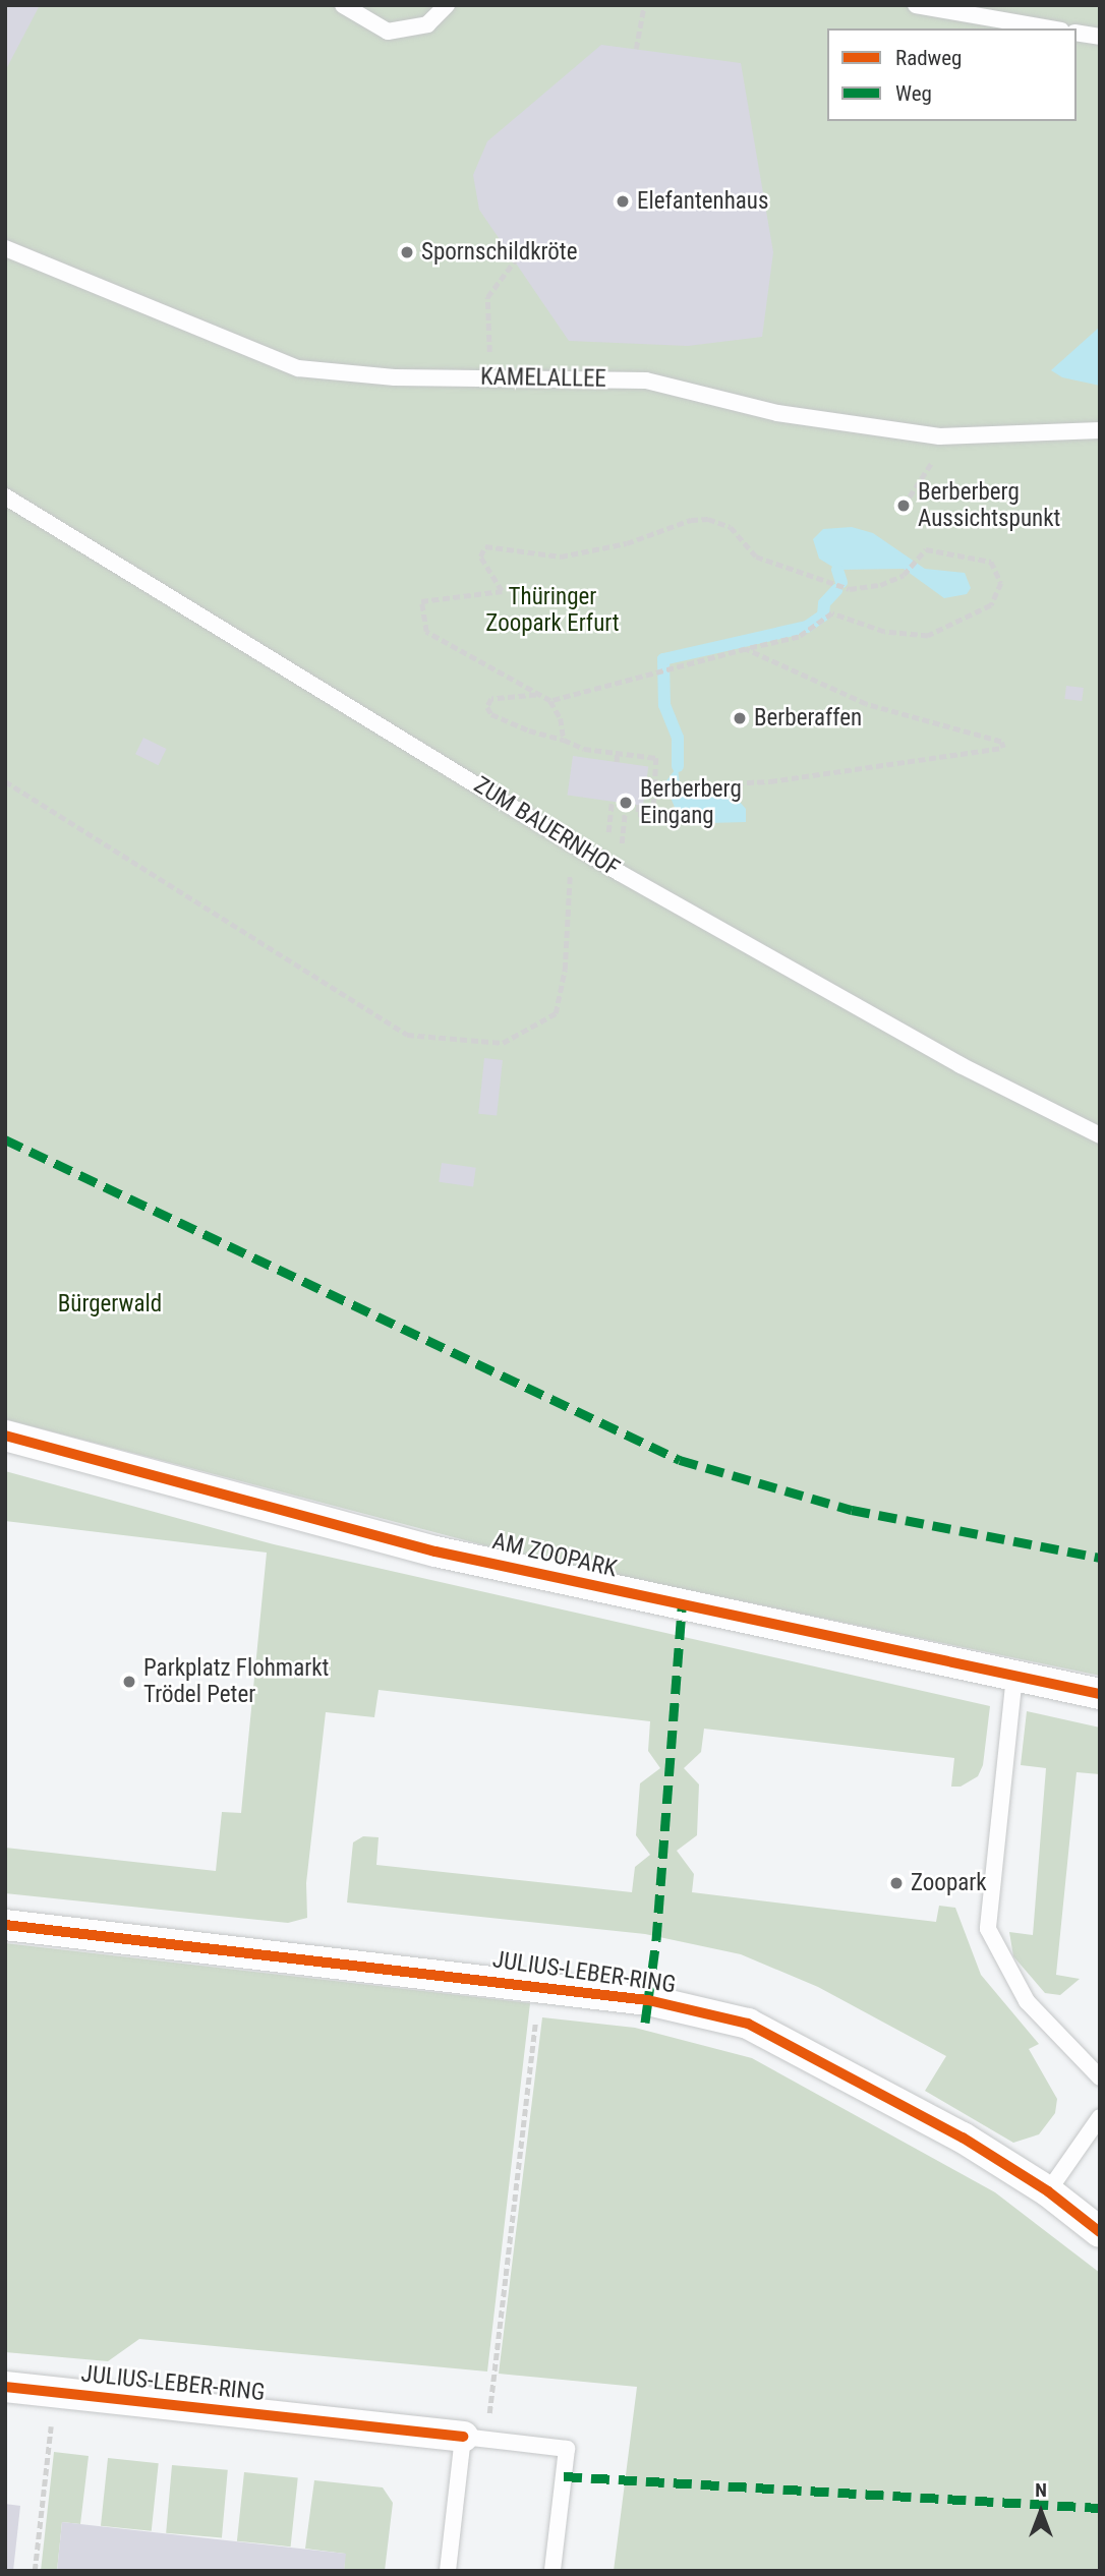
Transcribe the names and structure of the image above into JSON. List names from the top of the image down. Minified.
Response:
{"streets":{"street":["AM ZOOPARK","JULIUS-LEBER-RING"],"lane":["KAMELALLEE","ZUM BAUERNHOF"]},"parks":["Thüringer Zoopark Erfurt","Bürgerwald"],"places":["Elefantenhaus","Spornschildkröte","Berberberg Aussichtspunkt","Berberaffen","Berberberg Eingang","Parkplatz Flohmarkt Trödel Peter","Zoopark"],"legend":["Radweg","Weg"],"north":"top"}
